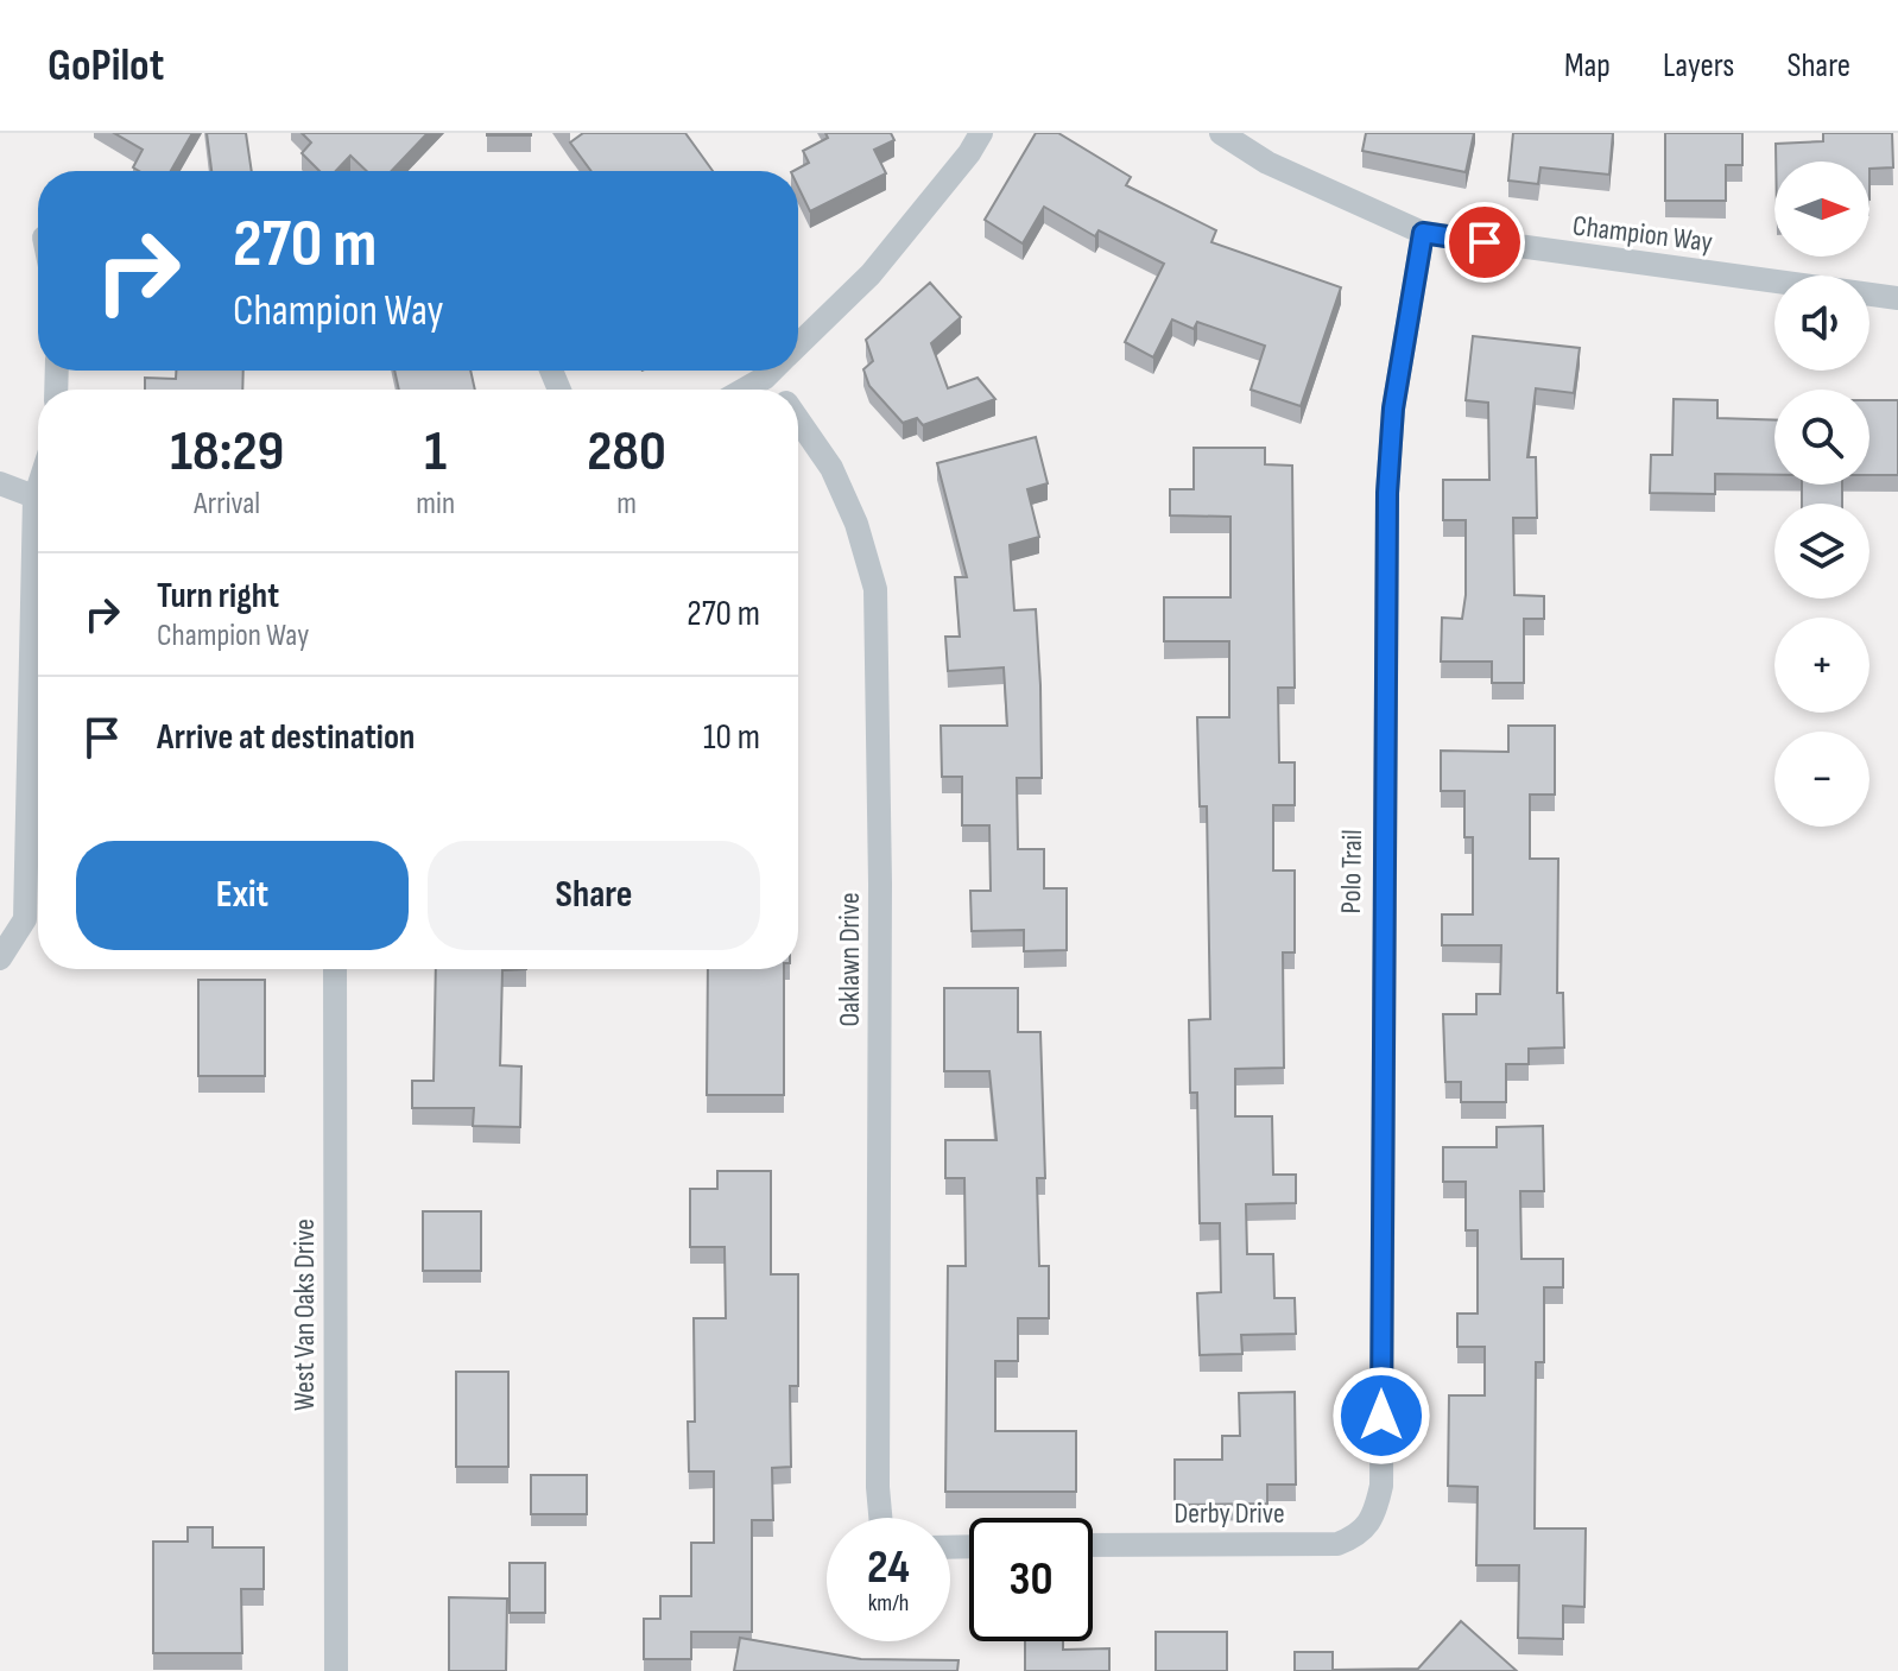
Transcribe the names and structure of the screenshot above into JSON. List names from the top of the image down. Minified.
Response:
{"streets":{"street":["Champion Way","Polo Trail","Oaklawn Drive","West Van Oaks Drive","Derby Drive"]},"crossings":[["Champion Way","Polo Trail"],["Polo Trail","Derby Drive"]],"north":"right","page":{"header":"GoPilot","nav":["Map","Layers","Share"],"map_buttons":["+","−"],"turn":["270 m","Champion Way"],"eta":["18:29","Arrival","1","min","280","m"],"list":[{"name":"Turn right","note":"Champion Way","value":"270 m"},{"name":"Arrive at destination","value":"10 m"}],"buttons":["Exit","Share"],"speed":"24 km/h","limit":"30"}}
